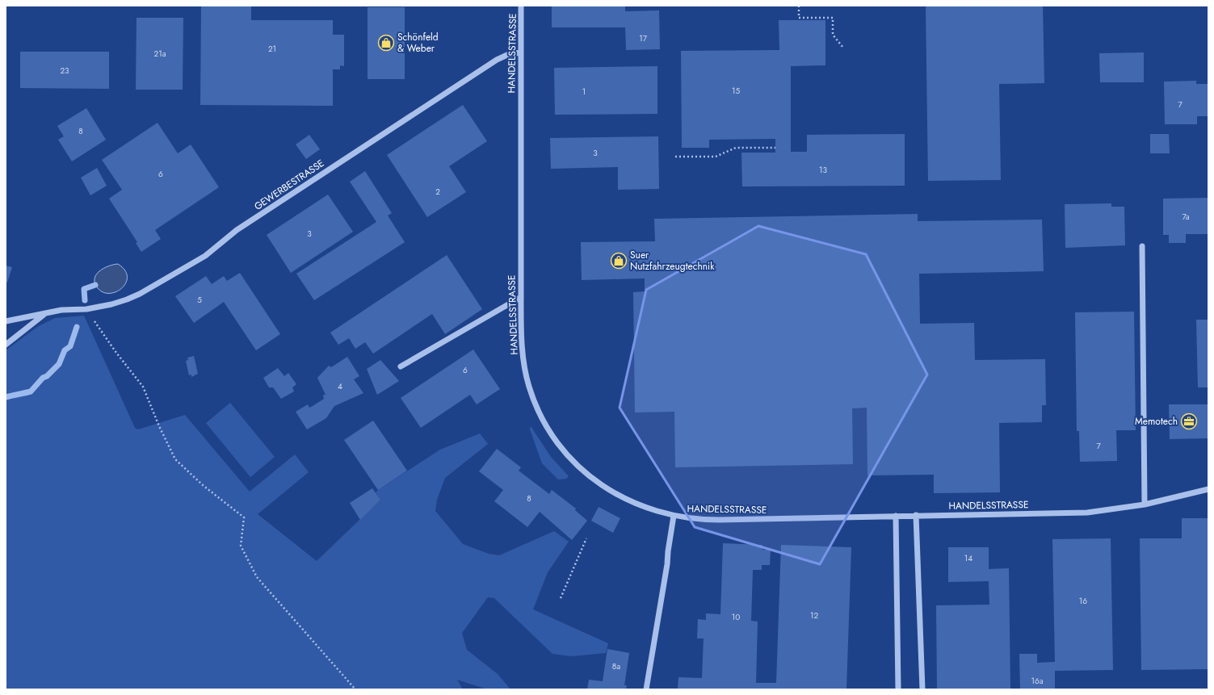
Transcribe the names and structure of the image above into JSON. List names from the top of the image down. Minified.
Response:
{"streets":{"street":["HANDELSSTRASSE","GEWERBESTRASSE"]},"crossings":[["HANDELSSTRASSE","GEWERBESTRASSE"]],"places":{"shop":["Schönfeld & Weber","Suer Nutzfahrzeugtechnik"],"office":["Memotech"]},"house_numbers":["17","21","21a","23","15","1","7","8","3","13","6","2","7a","3","5","6","4","7","8","14","16","12","10","8a","16a"]}
